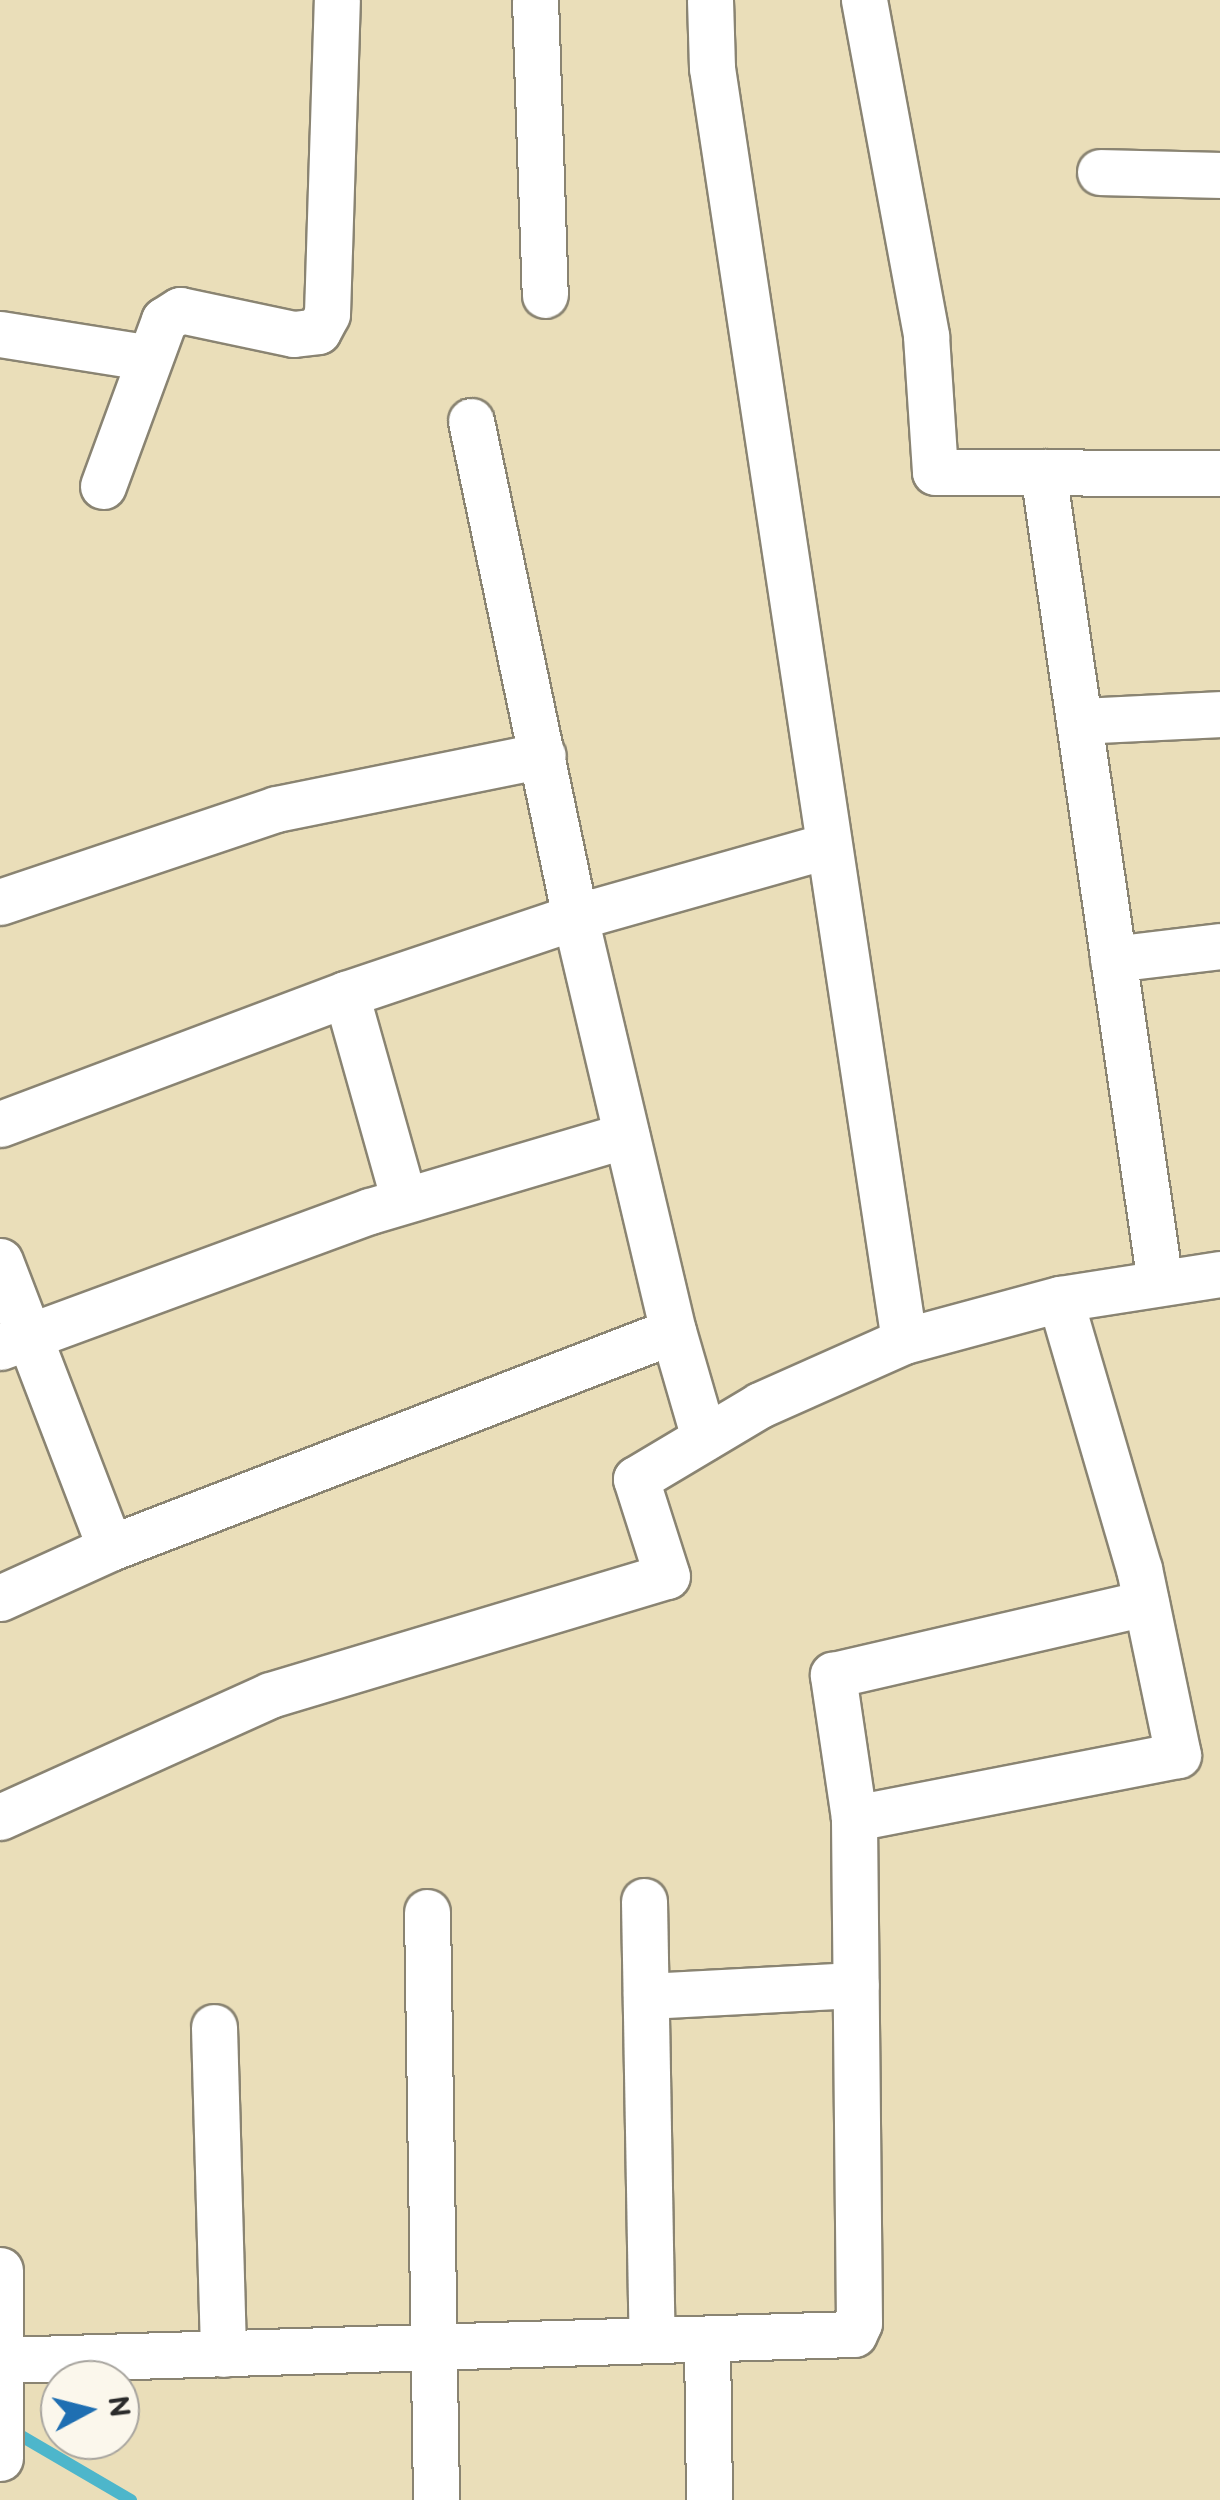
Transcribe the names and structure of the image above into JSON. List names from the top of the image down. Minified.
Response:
{"north":"right"}
